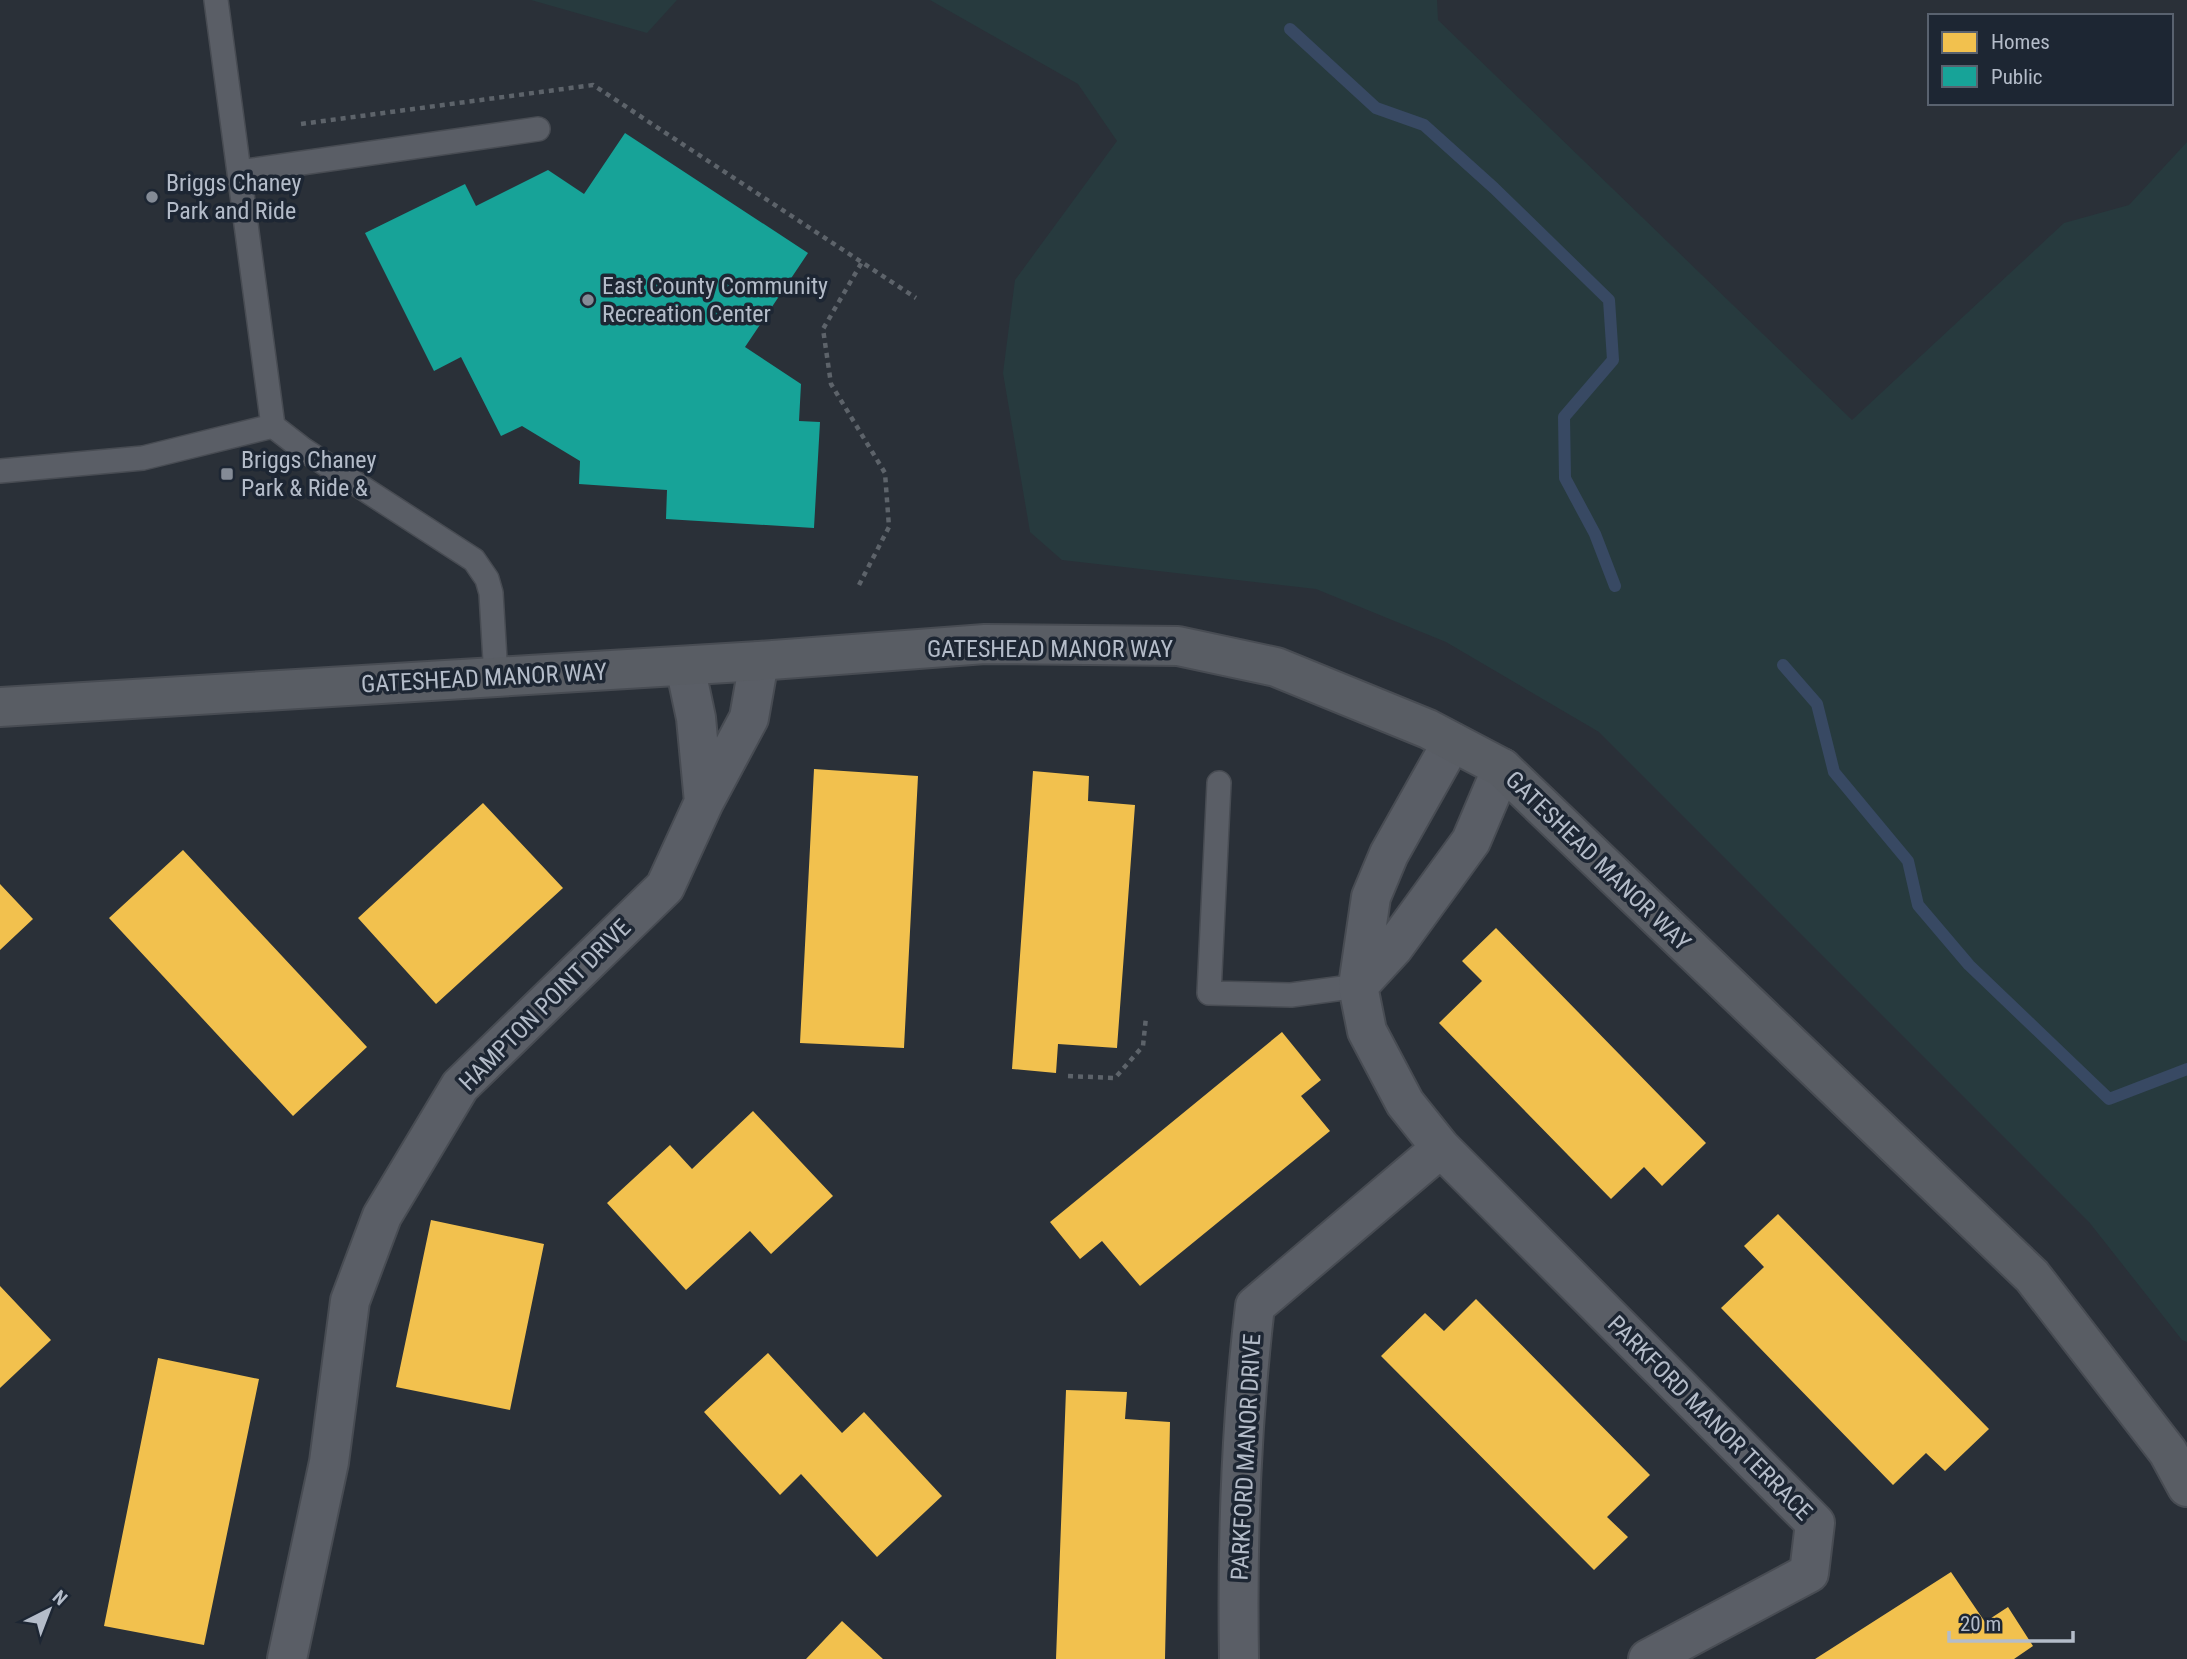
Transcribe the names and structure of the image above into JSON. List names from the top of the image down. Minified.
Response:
{"streets":{"street":["GATESHEAD MANOR WAY","HAMPTON POINT DRIVE","PARKFORD MANOR TERRACE","PARKFORD MANOR DRIVE"]},"crossings":[["GATESHEAD MANOR WAY","HAMPTON POINT DRIVE"],["PARKFORD MANOR TERRACE","PARKFORD MANOR DRIVE"]],"places":{"other":["Briggs Chaney Park and Ride","East County Community Recreation Center"],"transit":["Briggs Chaney Park & Ride &"]},"legend":["Homes","Public"],"scale_bar":"20 m","north":"top right"}
